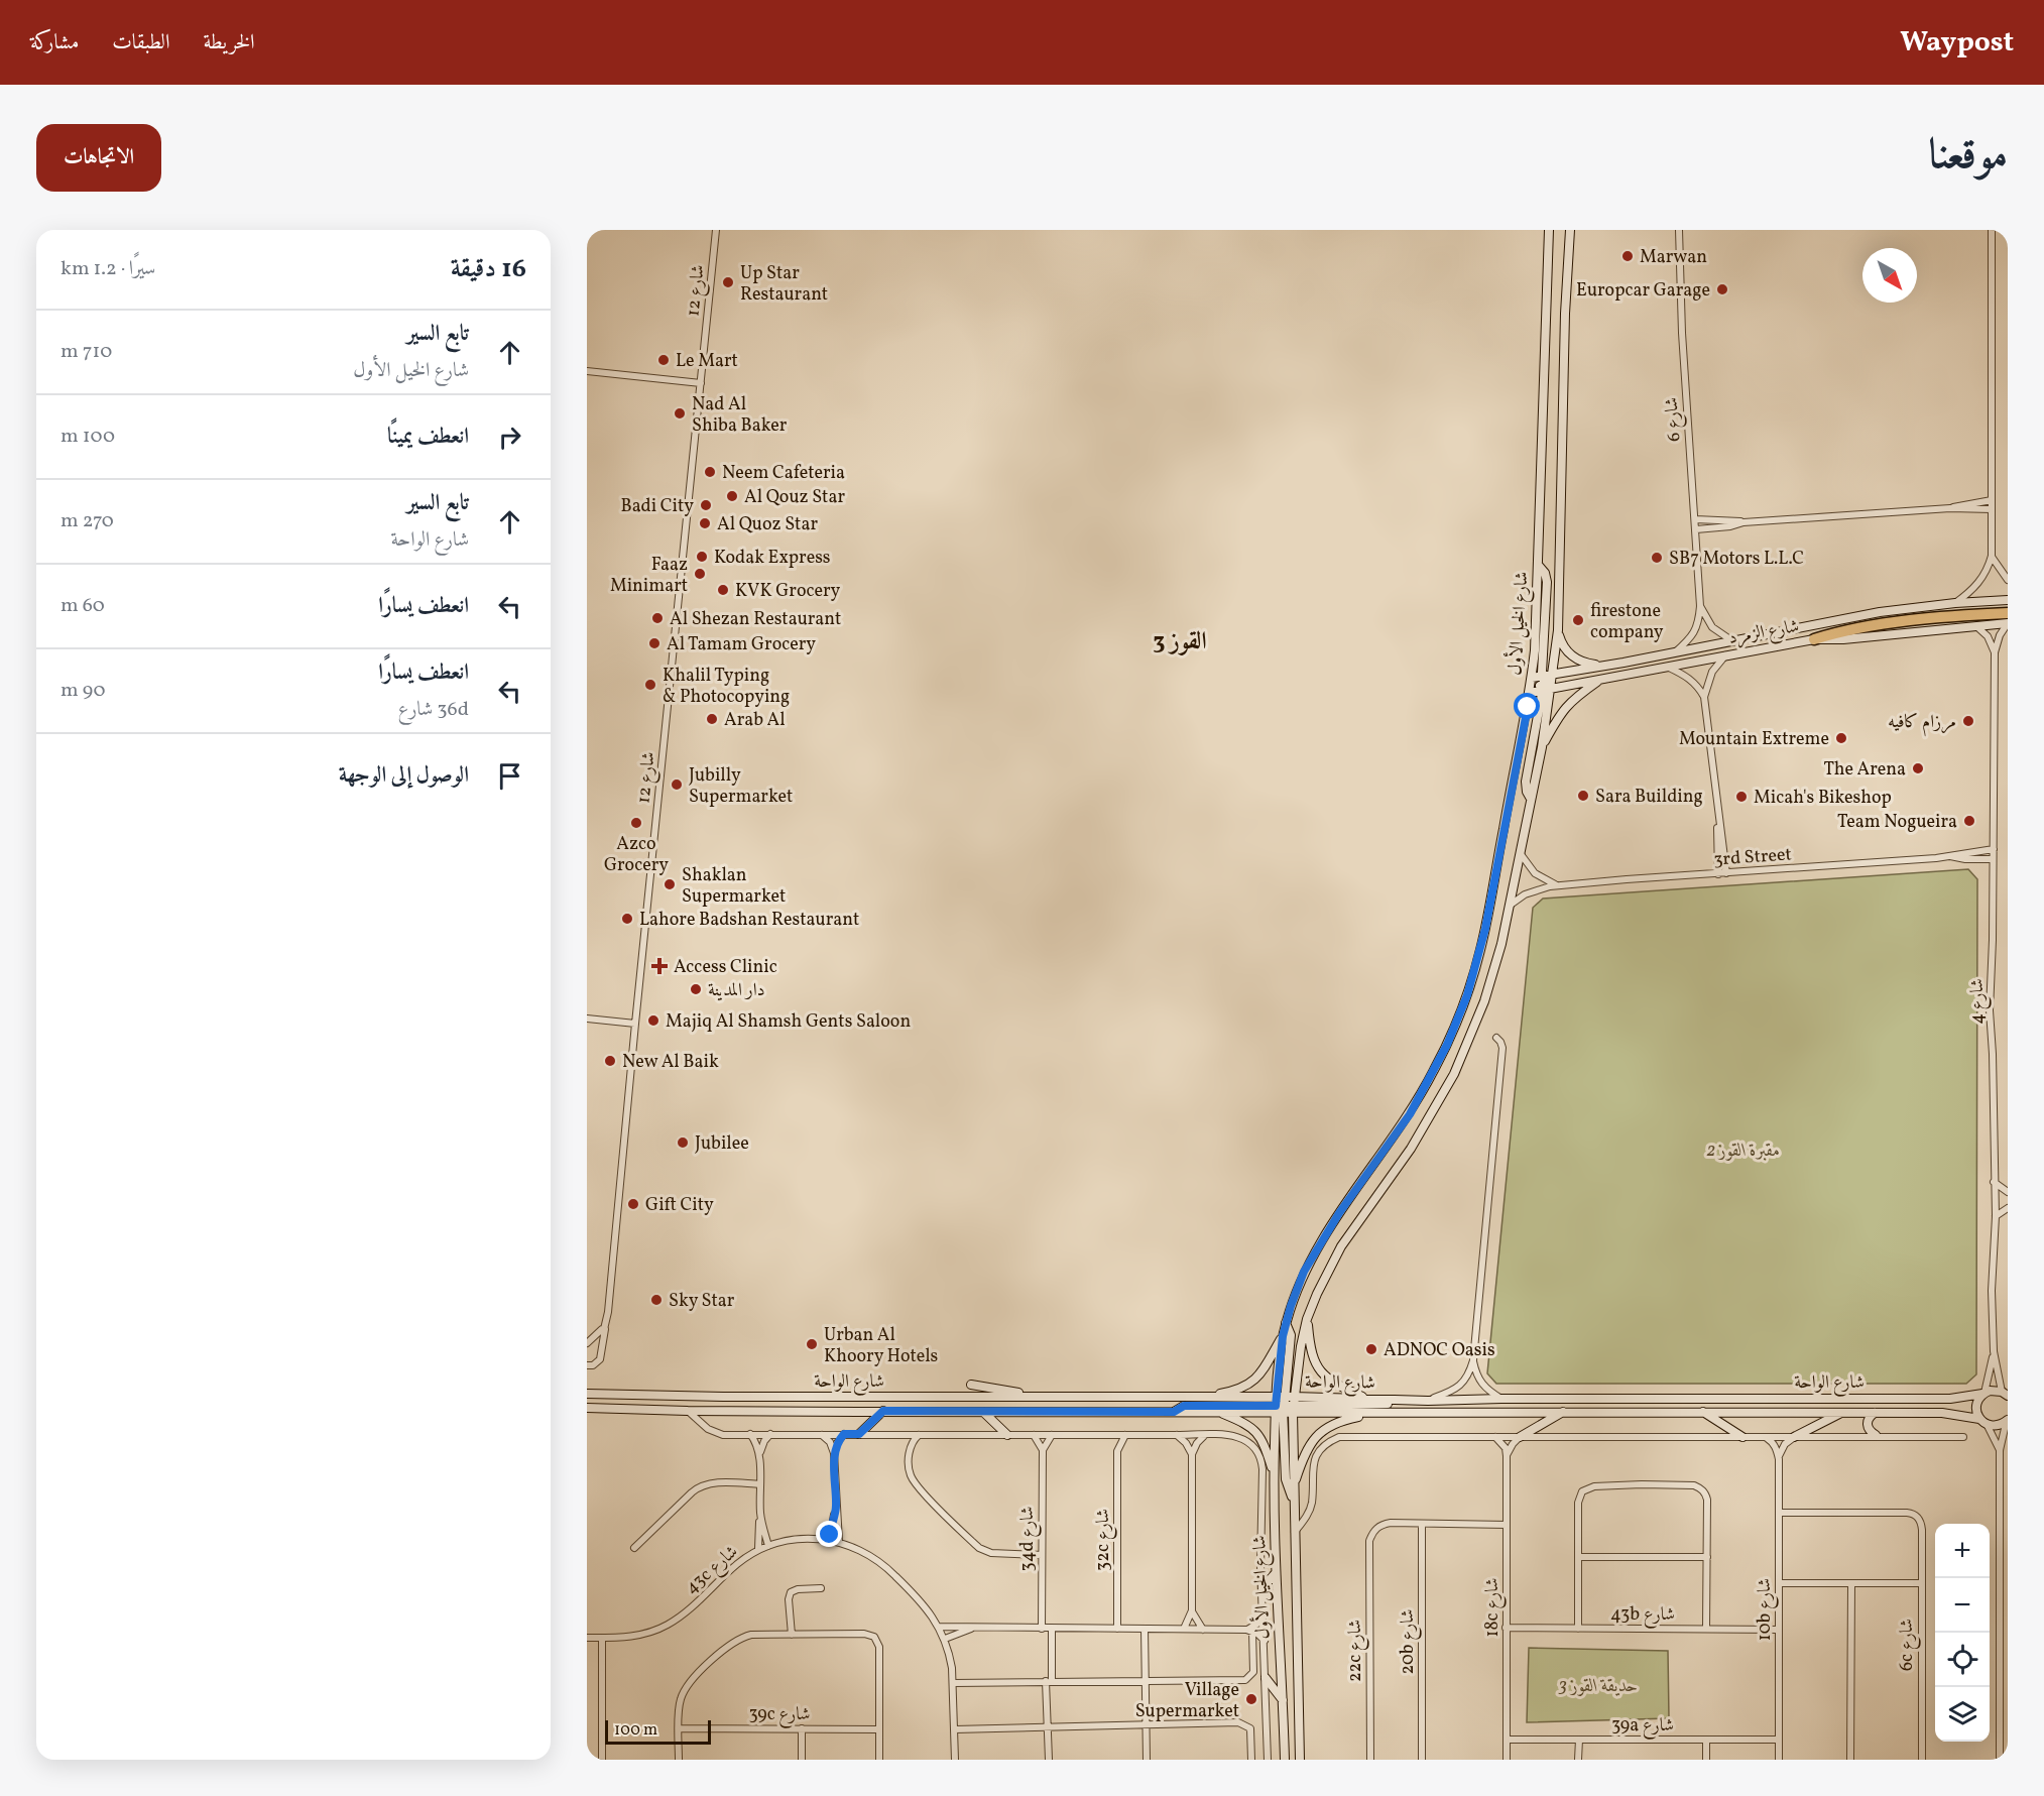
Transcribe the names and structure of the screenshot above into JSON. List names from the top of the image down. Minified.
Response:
{"streets":{"main road":["شارع الخيل الأول","شارع الزمرد","شارع الواحة"],"street":["شارع 12","شارع 6","3rd Street","شارع 4","34d شارع","32c شارع","43c شارع","18c شارع","10b شارع","43b شارع","20b شارع","6c شارع","22c شارع","39c شارع","39a شارع"]},"crossings":[["شارع 6","شارع الزمرد"],["شارع الخيل الأول","شارع الزمرد"],["شارع الخيل الأول","3rd Street"],["شارع الخيل الأول","شارع الواحة"],["شارع الزمرد","شارع 4"],["شارع 4","شارع الواحة"],["18c شارع","43b شارع"],["18c شارع","39a شارع"],["10b شارع","43b شارع"],["10b شارع","6c شارع"],["10b شارع","39a شارع"],["20b شارع","22c شارع"]],"districts":["القوز 3"],"parks":["مقبرة القوز 2","حديقة القوز 3"],"places":{"other":["Marwan","Up Star Restaurant","Europcar Garage","Le Mart","Nad Al Shiba Baker","Neem Cafeteria","Al Qouz Star","Badi City","Al Quoz Star","Kodak Express","SB7 Motors L.L.C","Faaz Minimart","KVK Grocery","Al Shezan Restaurant","firestone company","Al Tamam Grocery","Khalil Typing & Photocopying","Arab Al","مرزام كافيه","Mountain Extreme","The Arena","Jubilly Supermarket","Sara Building","Micah's Bikeshop","Team Nogueira","Azco Grocery","Shaklan Supermarket","Lahore Badshan Restaurant","دار المدينة","Majiq Al Shamsh Gents Saloon","New Al Baik","Jubilee","Gift City","Sky Star","Urban Al Khoory Hotels","ADNOC Oasis","Village Supermarket"],"health":["Access Clinic"]},"scale_bar":"100 m","north":"bottom right","page":{"header":"Waypost","nav":["الخريطة","الطبقات","مشاركة"],"title":"موقعنا","buttons":"الاتجاهات","heading":["16 دقيقة","سيرًا · 1.2 km"],"list":[["تابع السير","شارع الخيل الأول","710 m"],["انعطف يمينًا","100 m"],["تابع السير","شارع الواحة","270 m"],["انعطف يسارًا","60 m"],["انعطف يسارًا","36d شارع","90 m"],"الوصول إلى الوجهة"],"map_buttons":["+","−"],"scale":"100 m"}}
